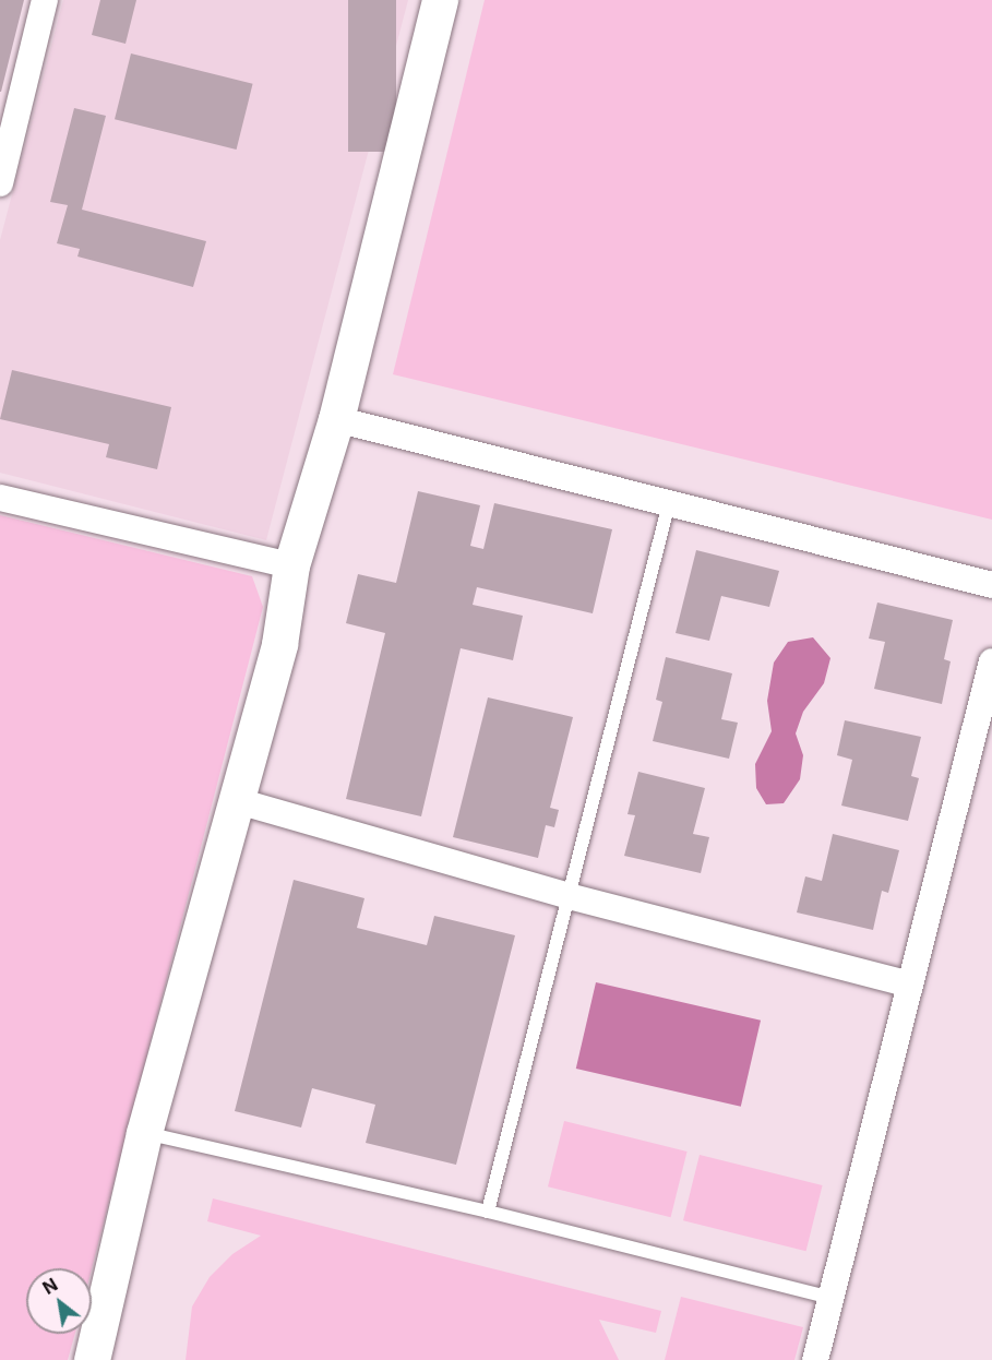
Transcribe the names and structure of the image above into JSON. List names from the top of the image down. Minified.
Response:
{"north":"top left"}
